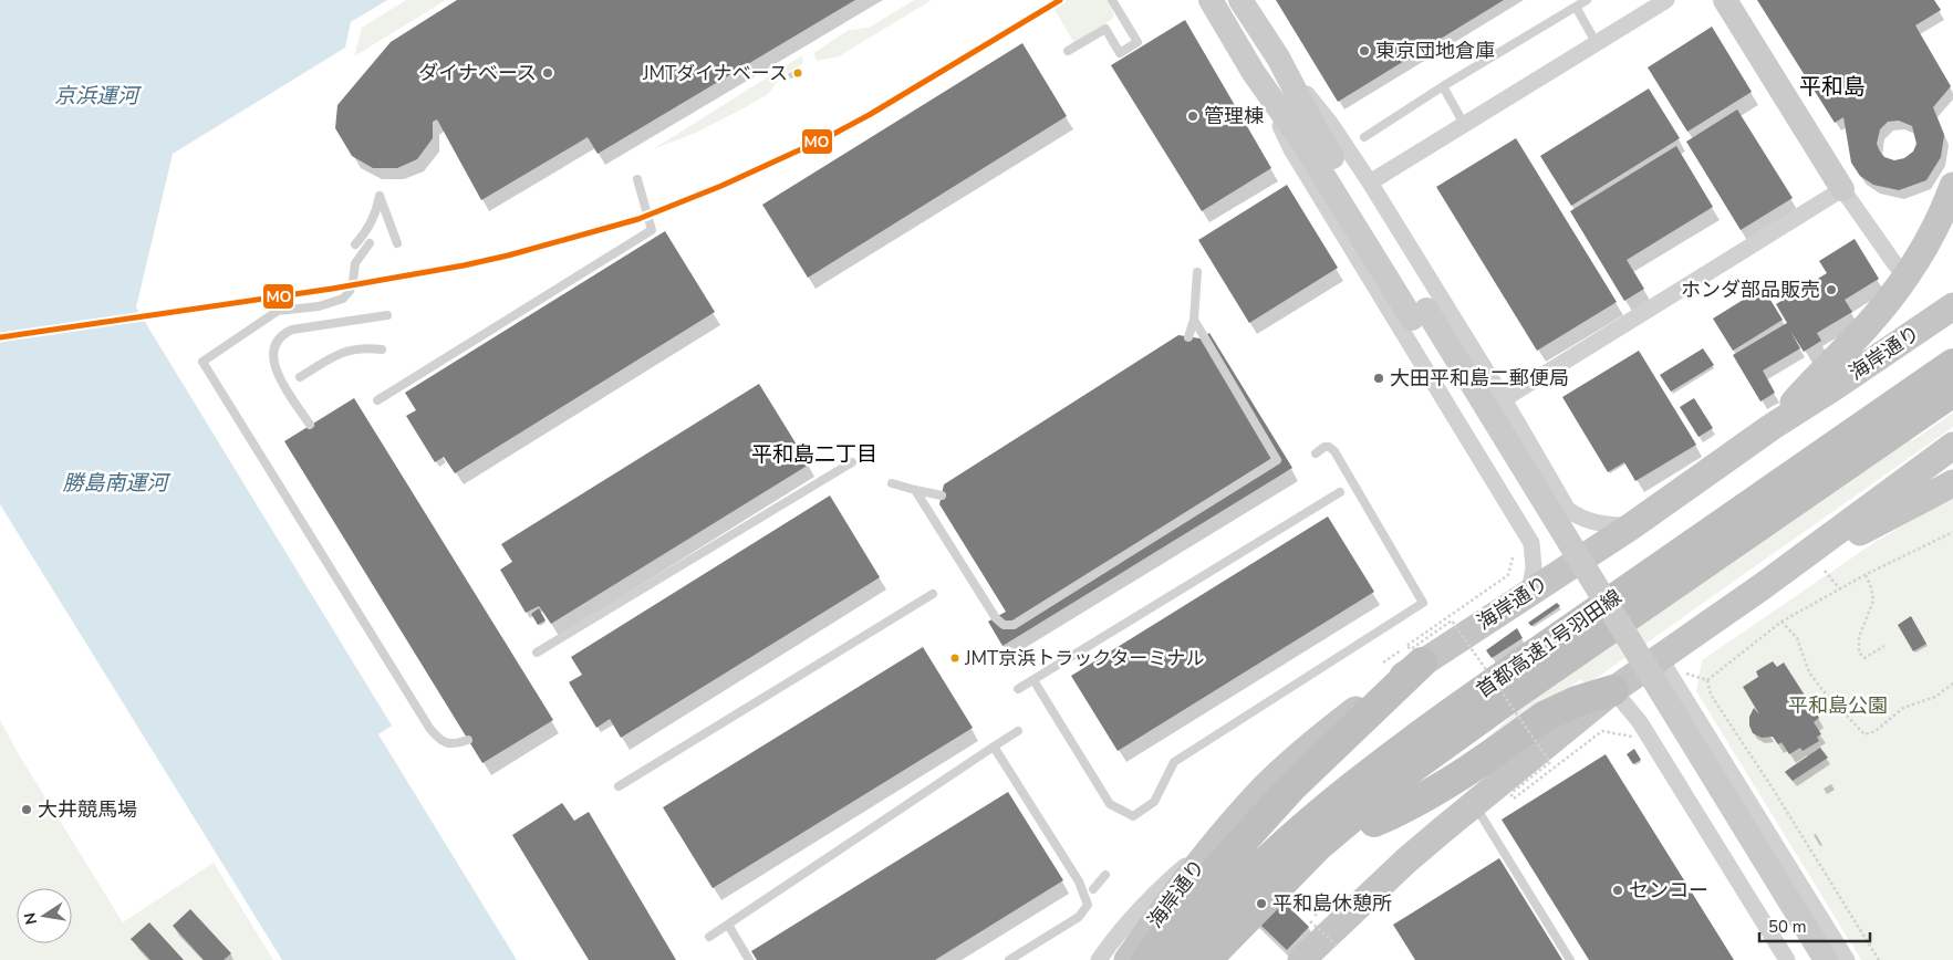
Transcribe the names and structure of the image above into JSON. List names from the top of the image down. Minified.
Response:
{"streets":{"highway":["首都高速1号羽田線"],"main road":["海岸通り"]},"districts":["平和島","平和島二丁目"],"water":["京浜運河","勝島南運河"],"parks":["平和島公園"],"places":["東京団地倉庫","ダイナベース","JMTダイナベース","管理棟","ホンダ部品販売","大田平和島二郵便局","JMT京浜トラックターミナル","大井競馬場","センコー","平和島休憩所"],"lines":["transit line MO"],"scale_bar":"50 m","north":"left"}
